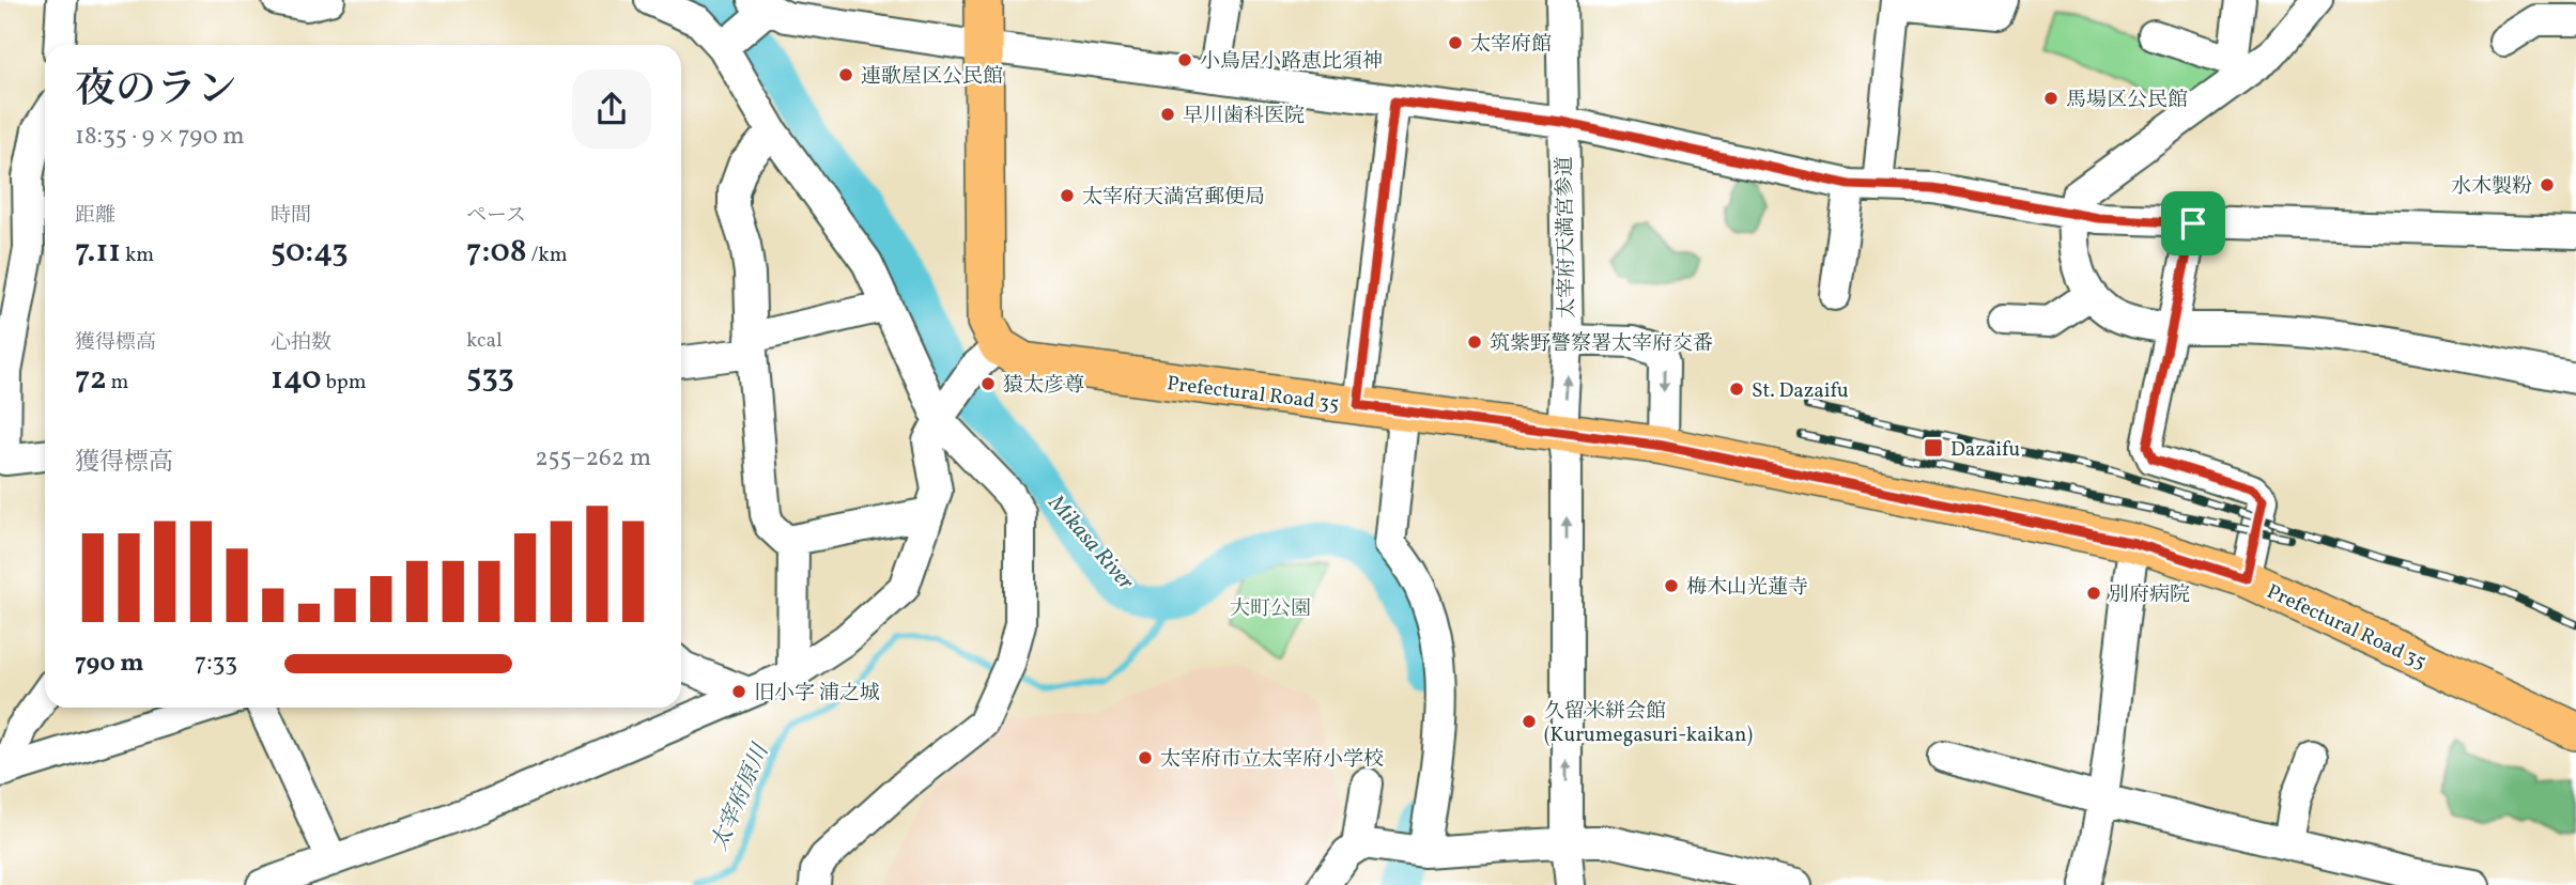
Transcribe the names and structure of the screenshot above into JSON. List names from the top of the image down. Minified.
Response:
{"streets":{"main road":["Prefectural Road 35"],"street":["太宰府天満宮参道"]},"crossings":[["太宰府天満宮参道","Prefectural Road 35"]],"water":["Mikasa River","太宰府原川"],"parks":["大町公園"],"places":{"other":["太宰府館","小鳥居小路恵比須神","連歌屋区公民館","馬場区公民館","早川歯科医院","水木製粉","太宰府天満宮郵便局","筑紫野警察署太宰府交番","猿太彦尊","St. Dazaifu","梅木山光蓮寺","別府病院","旧小字 浦之城","久留米絣会館 (Kurumegasuri-kaikan)","太宰府市立太宰府小学校"],"transit":["Dazaifu"]},"page":{"heading":["夜のラン","18:35 · 9 × 790 m"],"stats":[["距離","7.11 km"],["時間","50:43"],["ペース","7:08 /km"],["獲得標高","72 m"],["心拍数","140 bpm"],["kcal","533"]],"chart":["獲得標高","255–262 m"],"list":[{"name":"790 m","note":"7:33"}]}}
